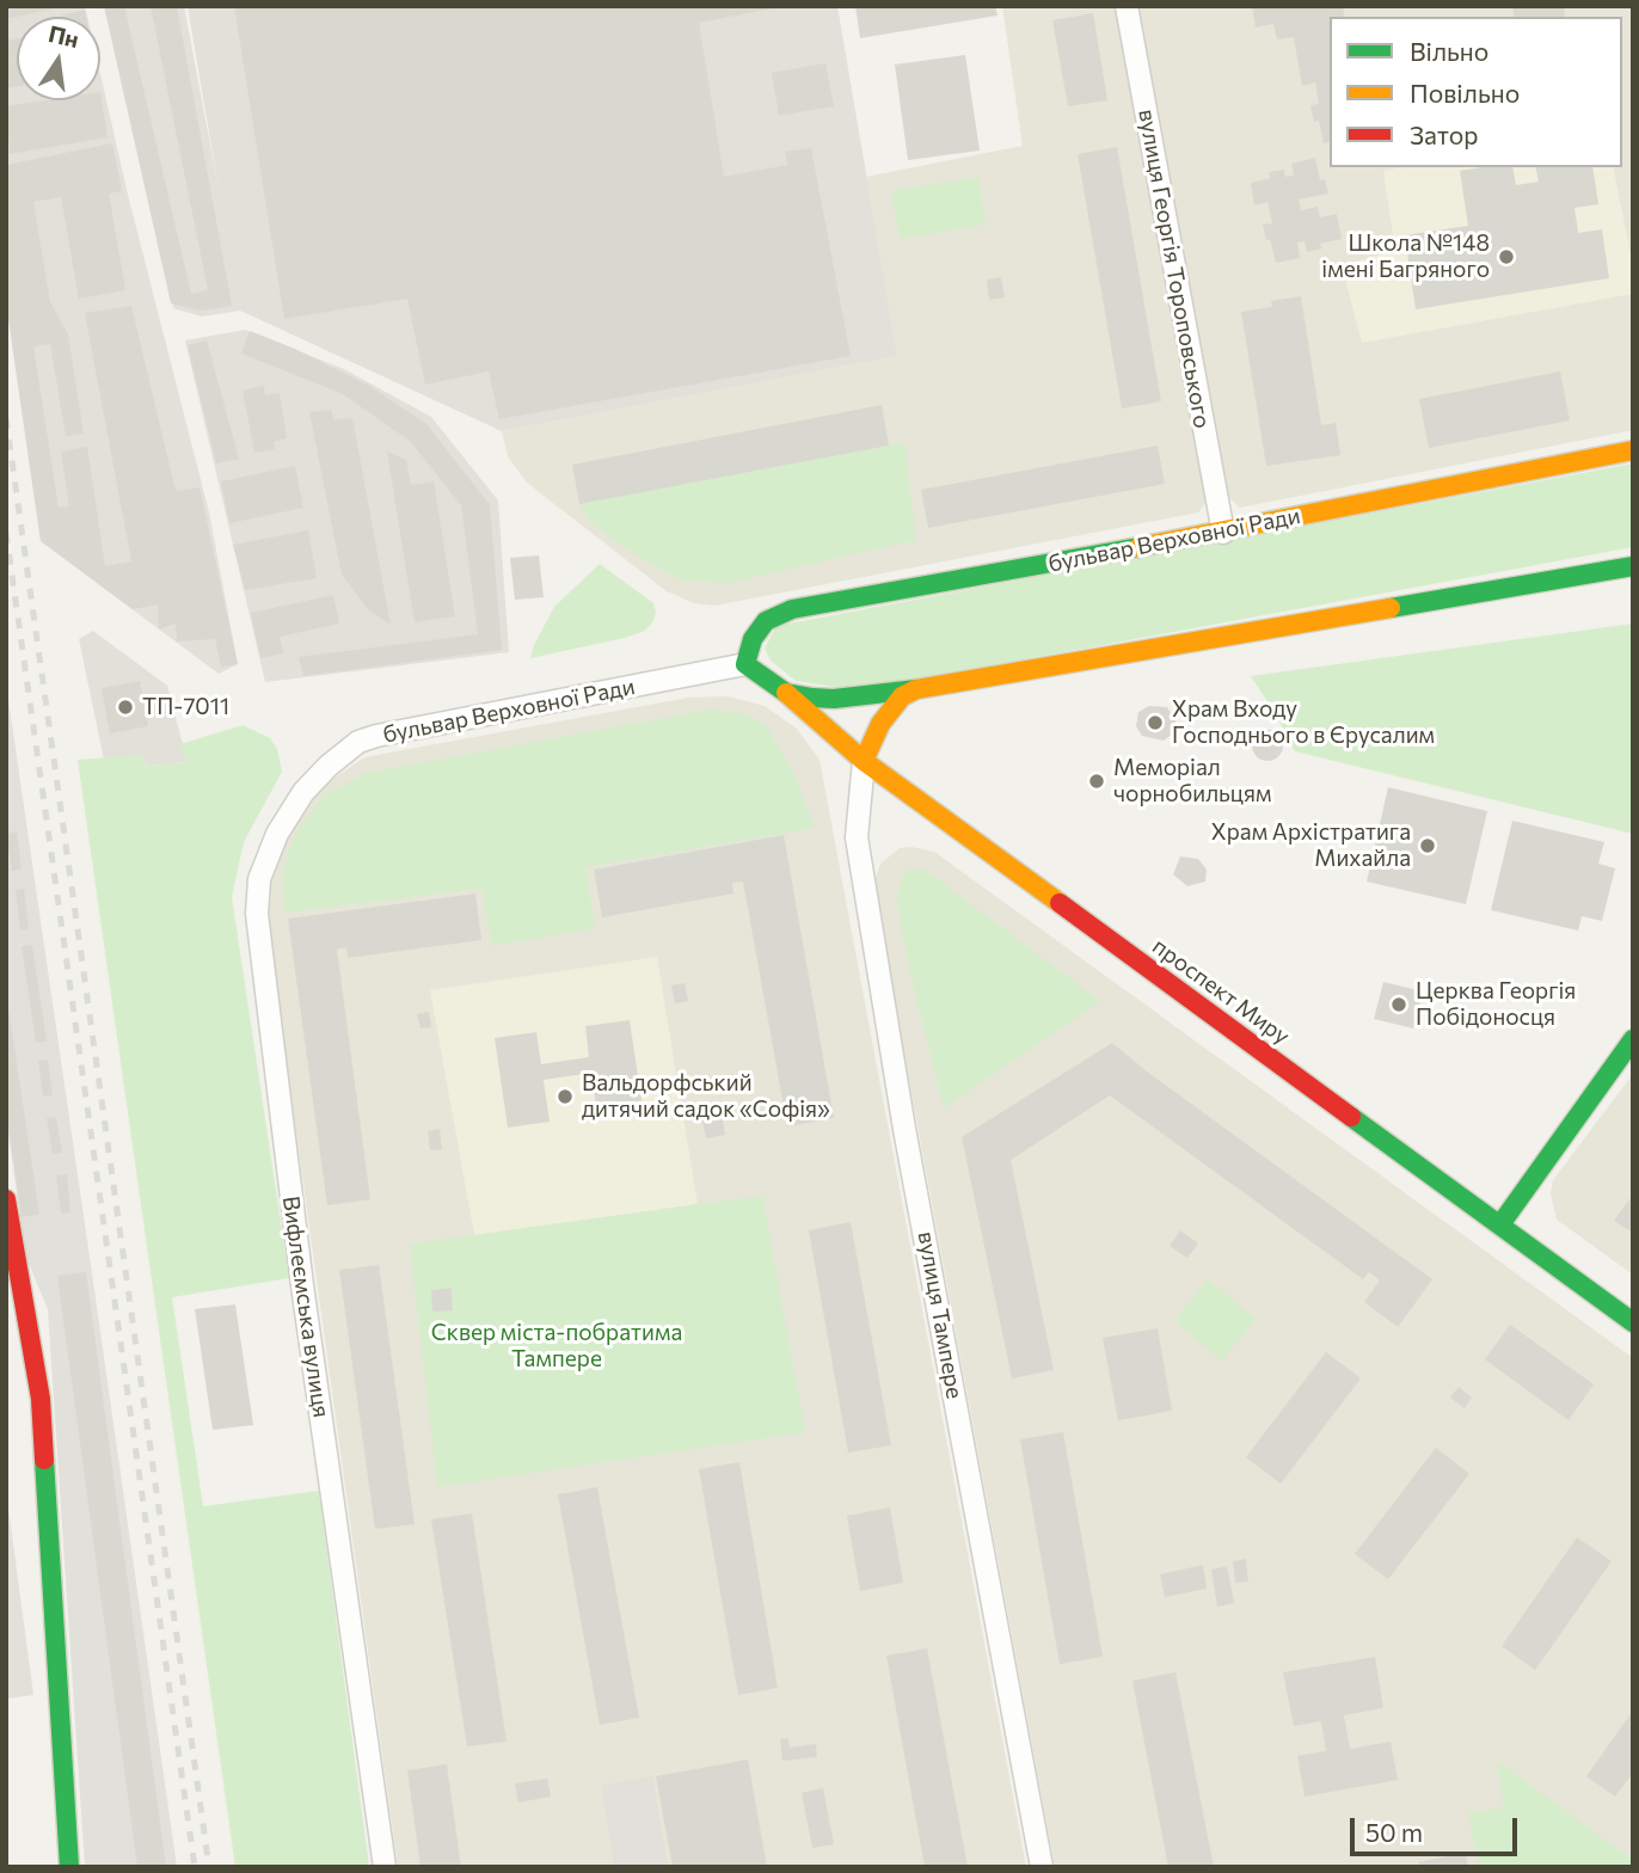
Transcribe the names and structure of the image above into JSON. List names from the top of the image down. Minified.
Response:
{"streets":{"main road":["бульвар Верховної Ради","проспект Миру"],"street":["вулиця Георгія Тороповського","Вифлеємська вулиця","вулиця Тампере"]},"crossings":[["вулиця Георгія Тороповського","бульвар Верховної Ради"],["бульвар Верховної Ради","Вифлеємська вулиця"],["проспект Миру","вулиця Тампере"]],"parks":["Сквер міста-побратима Тампере"],"places":["Школа №148 імені Багряного","ТП-7011","Храм Входу Господнього в Єрусалим","Меморіал чорнобильцям","Храм Архістратига Михайла","Церква Георгія Побідоносця","Вальдорфський дитячий садок «Софія»"],"legend":["Вільно","Повільно","Затор"],"scale_bar":"50 m","north":"top"}
